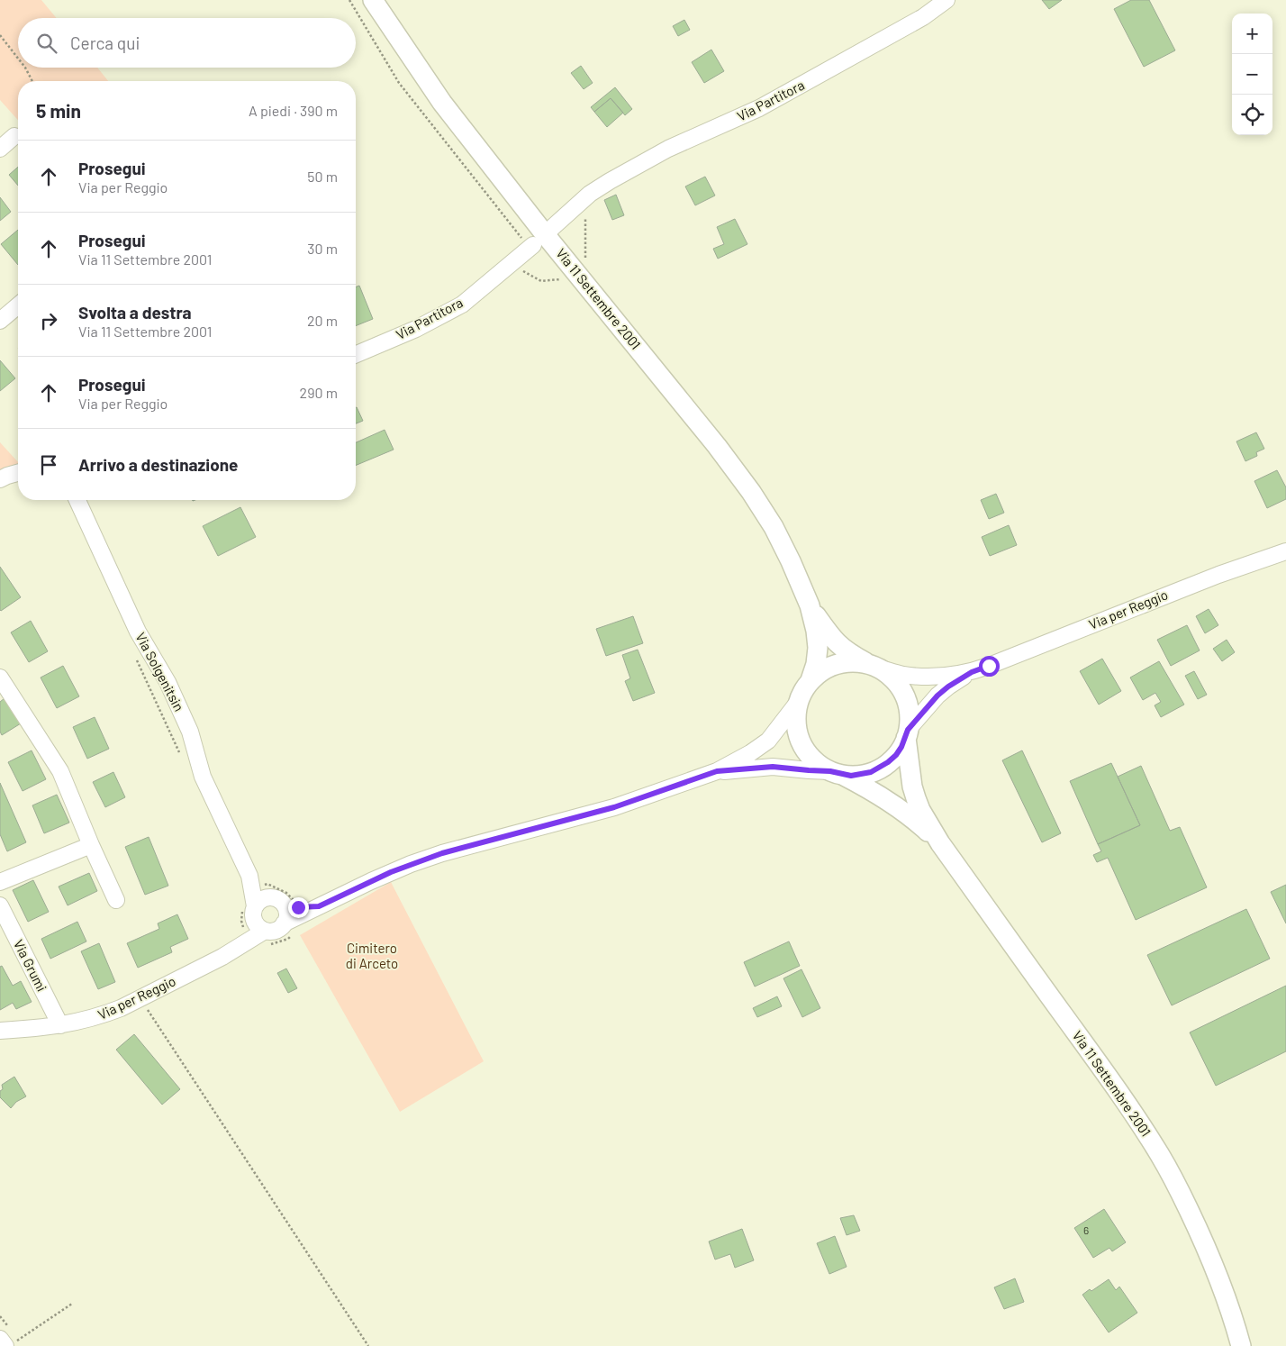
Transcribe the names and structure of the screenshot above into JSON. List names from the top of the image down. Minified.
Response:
{"streets":{"main road":["Via 11 Settembre 2001"],"street":["Via Partitora","Via per Reggio","Via Solgenitsin","Via Grumi"]},"crossings":[["Via Partitora","Via 11 Settembre 2001"],["Via 11 Settembre 2001","Via per Reggio"],["Via per Reggio","Via Solgenitsin"],["Via per Reggio","Via Grumi"]],"parks":["Cimitero di Arceto"],"house_numbers":["6"],"page":{"map_buttons":["+","−"],"search":"Cerca qui","heading":["5 min","A piedi · 390 m"],"list":[["Prosegui","Via per Reggio","50 m"],["Prosegui","Via 11 Settembre 2001","30 m"],["Svolta a destra","Via 11 Settembre 2001","20 m"],["Prosegui","Via per Reggio","290 m"],"Arrivo a destinazione"]}}
